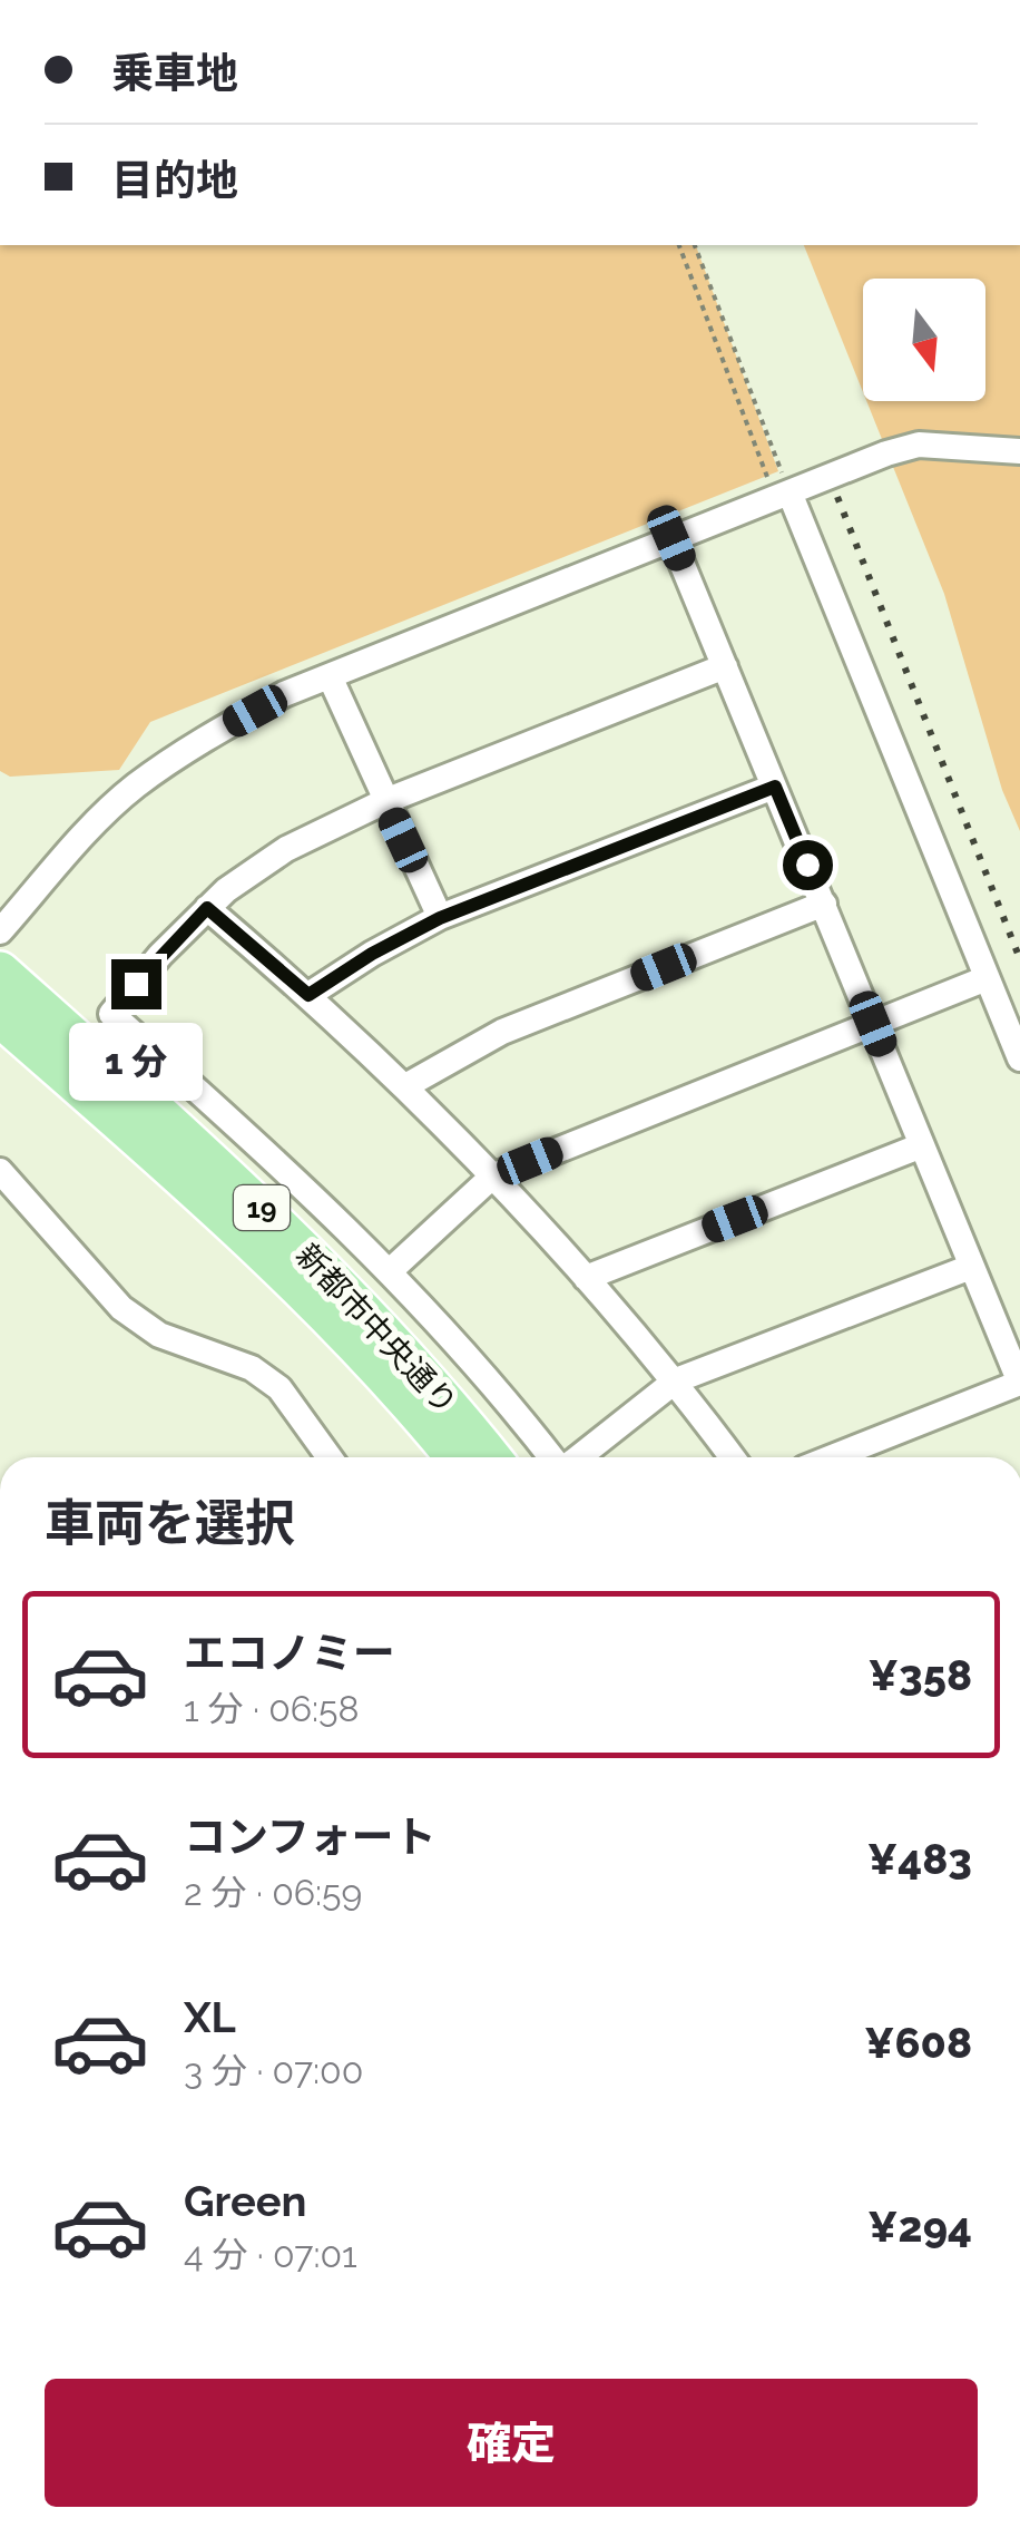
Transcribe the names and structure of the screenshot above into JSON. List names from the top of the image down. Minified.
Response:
{"streets":{"main road":["19","新都市中央通り"]},"north":"bottom","page":{"banner":["乗車地","目的地"],"bubble":"1 分","heading":"車両を選択","list":[{"name":"エコノミー","note":"1 分 · 06:58","value":"¥358"},{"name":"コンフォート","note":"2 分 · 06:59","value":"¥483"},{"name":"XL","note":"3 分 · 07:00","value":"¥608"},{"name":"Green","note":"4 分 · 07:01","value":"¥294"}],"buttons":"確定"}}
